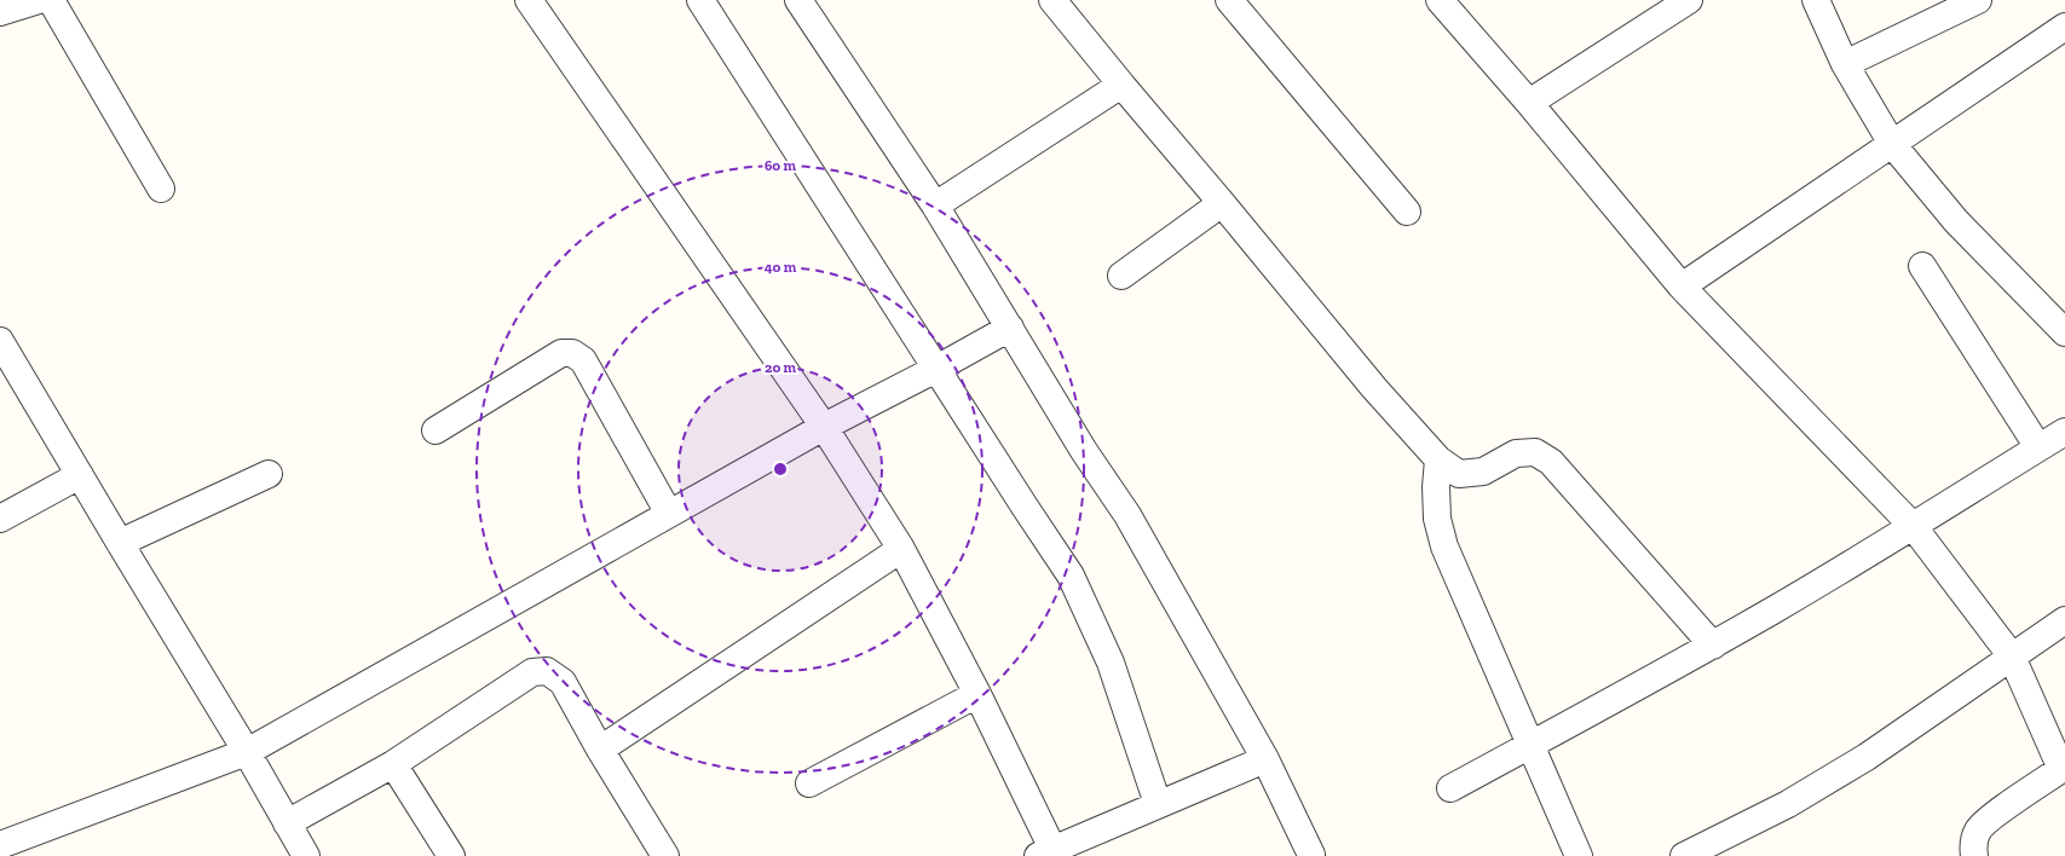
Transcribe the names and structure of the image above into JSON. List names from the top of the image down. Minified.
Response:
{"rings":["60 m","40 m","20 m"]}
